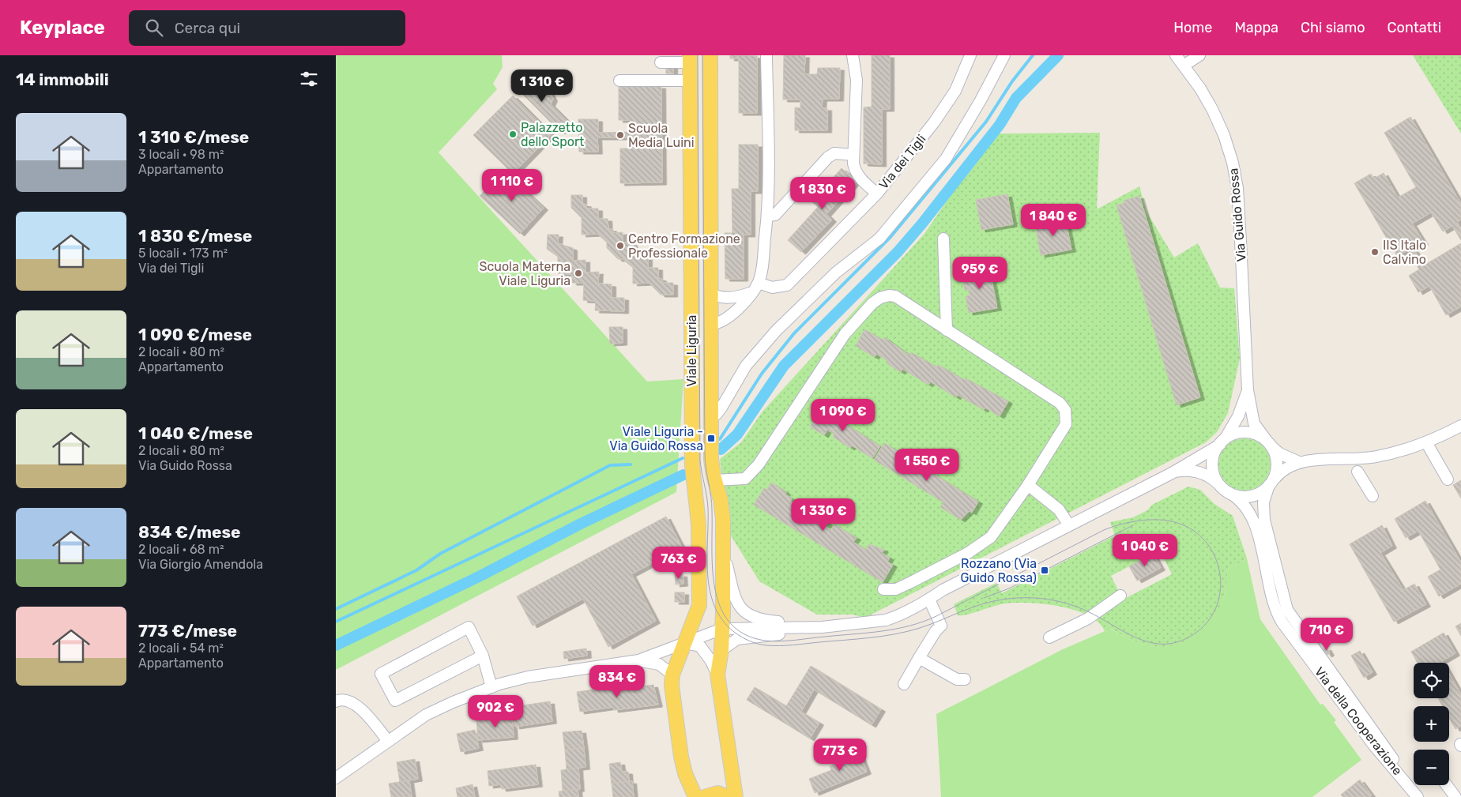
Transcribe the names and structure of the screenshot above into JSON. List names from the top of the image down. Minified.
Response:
{"streets":{"main road":["Viale Liguria"],"street":["Via dei Tigli","Via Guido Rossa","Via della Cooperazione"]},"crossings":[["Via Guido Rossa","Viale Liguria"],["Via Guido Rossa","Via della Cooperazione"]],"places":{"other":["Palazzetto dello Sport","Scuola Media Luini","Centro Formazione Professionale","IIS Italo Calvino","Scuola Materna Viale Liguria"],"transit":["Viale Liguria - Via Guido Rossa","Rozzano (Via Guido Rossa)"]},"page":{"header":"Keyplace","search":"Cerca qui","nav":["Home","Mappa","Chi siamo","Contatti"],"heading":"14 immobili","price":["1 310 €","1 110 €","1 830 €","1 840 €","959 €","1 090 €","1 550 €","1 330 €","1 040 €","763 €","710 €","834 €","902 €","773 €"],"list":[{"name":"1 310 €/mese","note":"3 locali · 98 m² · Appartamento"},{"name":"1 830 €/mese","note":"5 locali · 173 m² · Via dei Tigli"},{"name":"1 090 €/mese","note":"2 locali · 80 m² · Appartamento"},{"name":"1 040 €/mese","note":"2 locali · 80 m² · Via Guido Rossa"},{"name":"834 €/mese","note":"2 locali · 68 m² · Via Giorgio Amendola"},{"name":"773 €/mese","note":"2 locali · 54 m² · Appartamento"}],"map_buttons":["+","−"]}}
